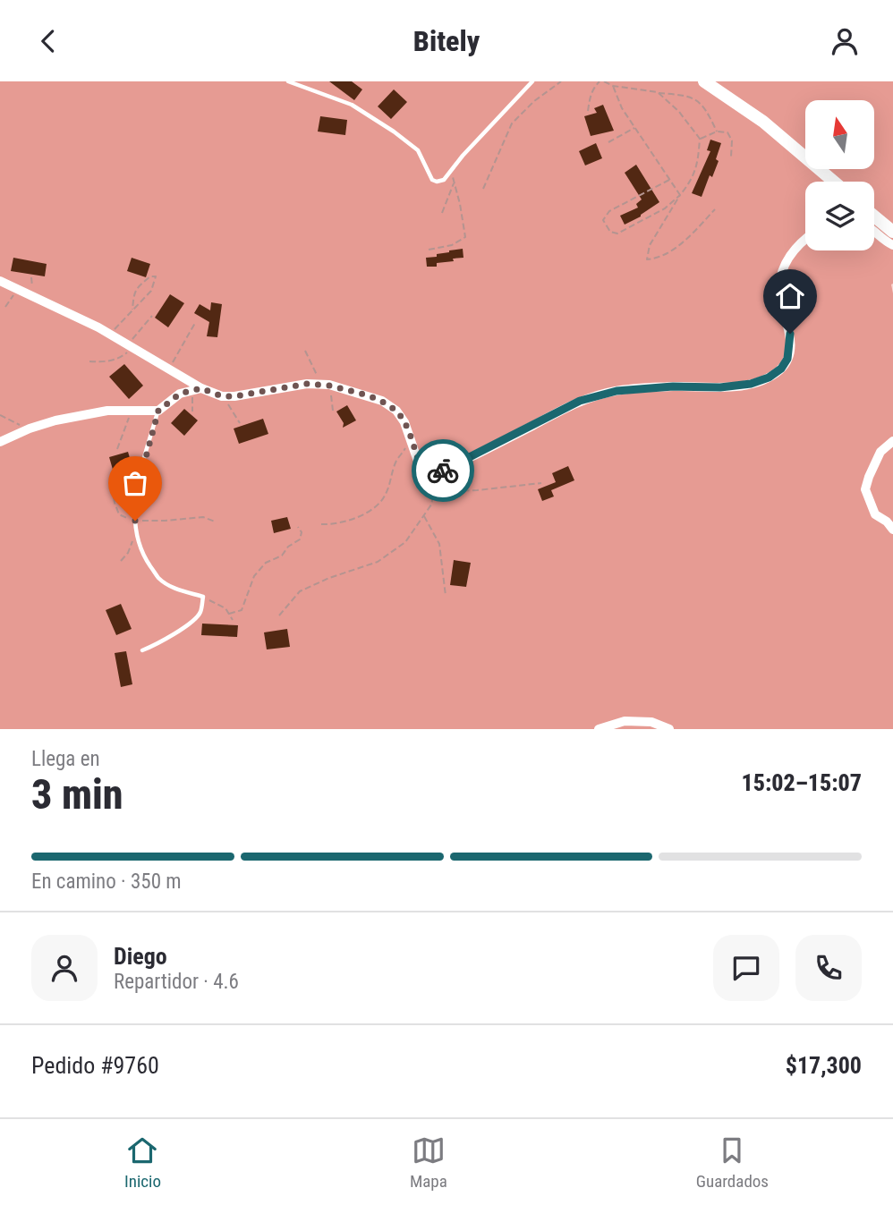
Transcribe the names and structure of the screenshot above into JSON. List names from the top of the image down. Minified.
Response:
{"north":"top","page":{"header":"Bitely","heading":["3 min","Llega en","15:02–15:07"],"panel":["Diego","Repartidor · 4.6","Pedido #9760","$17,300"],"bar":"En camino · 350 m","tabs":["Inicio","Mapa","Guardados"]}}
